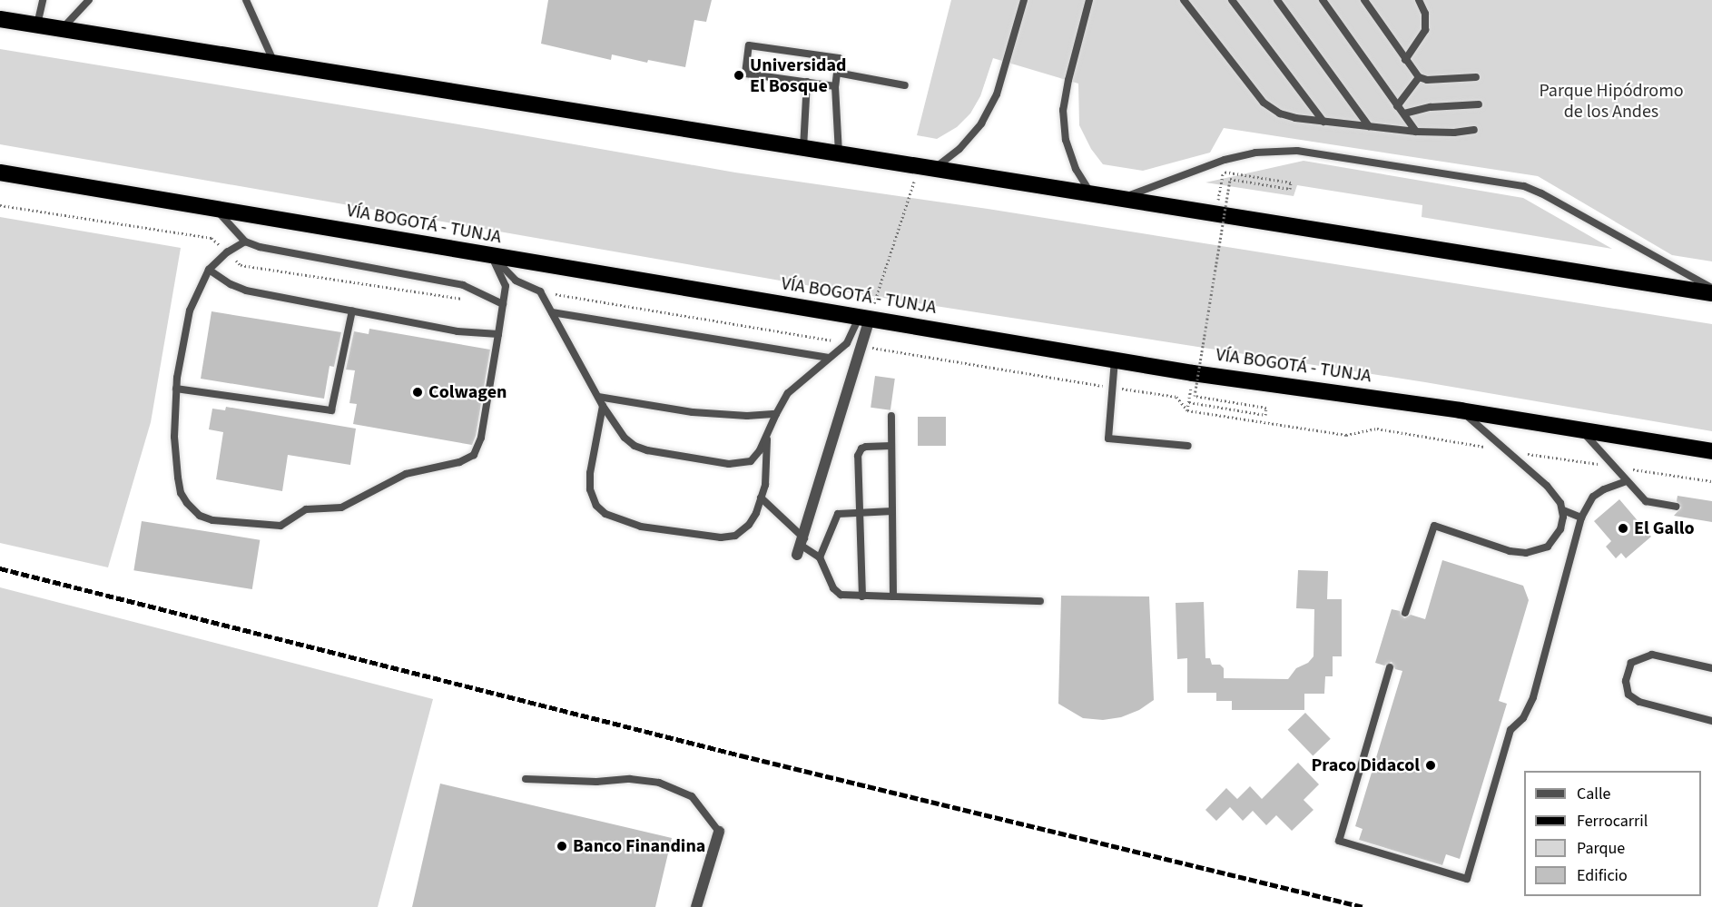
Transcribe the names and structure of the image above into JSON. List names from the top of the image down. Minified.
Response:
{"streets":{"highway":["VÍA BOGOTÁ - TUNJA"]},"parks":["Parque Hipódromo de los Andes"],"places":["Universidad El Bosque","Colwagen","El Gallo","Praco Didacol","Banco Finandina"],"legend":["Calle","Ferrocarril","Parque","Edificio"]}
